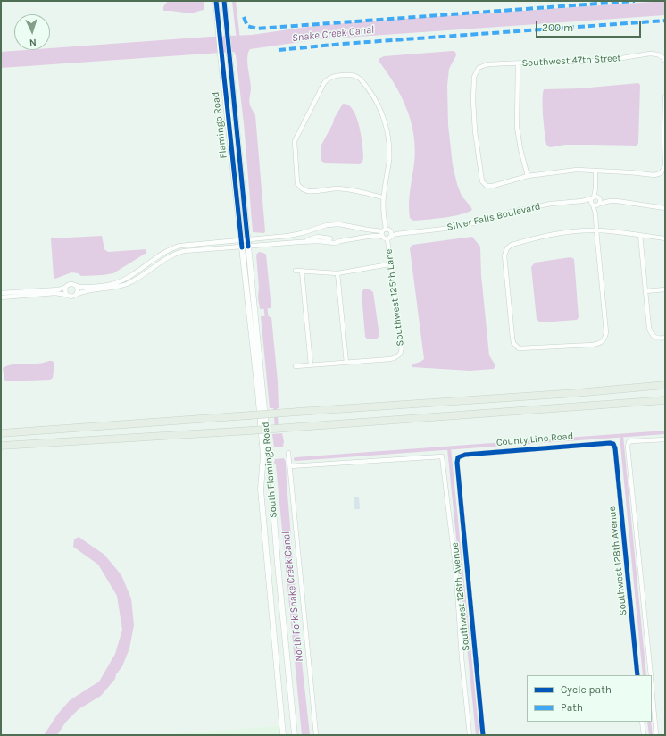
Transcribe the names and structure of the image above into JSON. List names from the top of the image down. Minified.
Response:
{"streets":{"main road":["Flamingo Road","South Flamingo Road"],"street":["Southwest 47th Street","Silver Falls Boulevard","Southwest 125th Lane","County Line Road","Southwest 128th Avenue","Southwest 126th Avenue"]},"crossings":[["Flamingo Road","Silver Falls Boulevard"],["Flamingo Road","South Flamingo Road"],["Silver Falls Boulevard","Southwest 125th Lane"],["Silver Falls Boulevard","South Flamingo Road"],["County Line Road","Southwest 128th Avenue"],["County Line Road","Southwest 126th Avenue"]],"water":["Snake Creek Canal","North Fork Snake Creek Canal"],"legend":["Cycle path","Path"],"scale_bar":"200 m","north":"bottom"}
